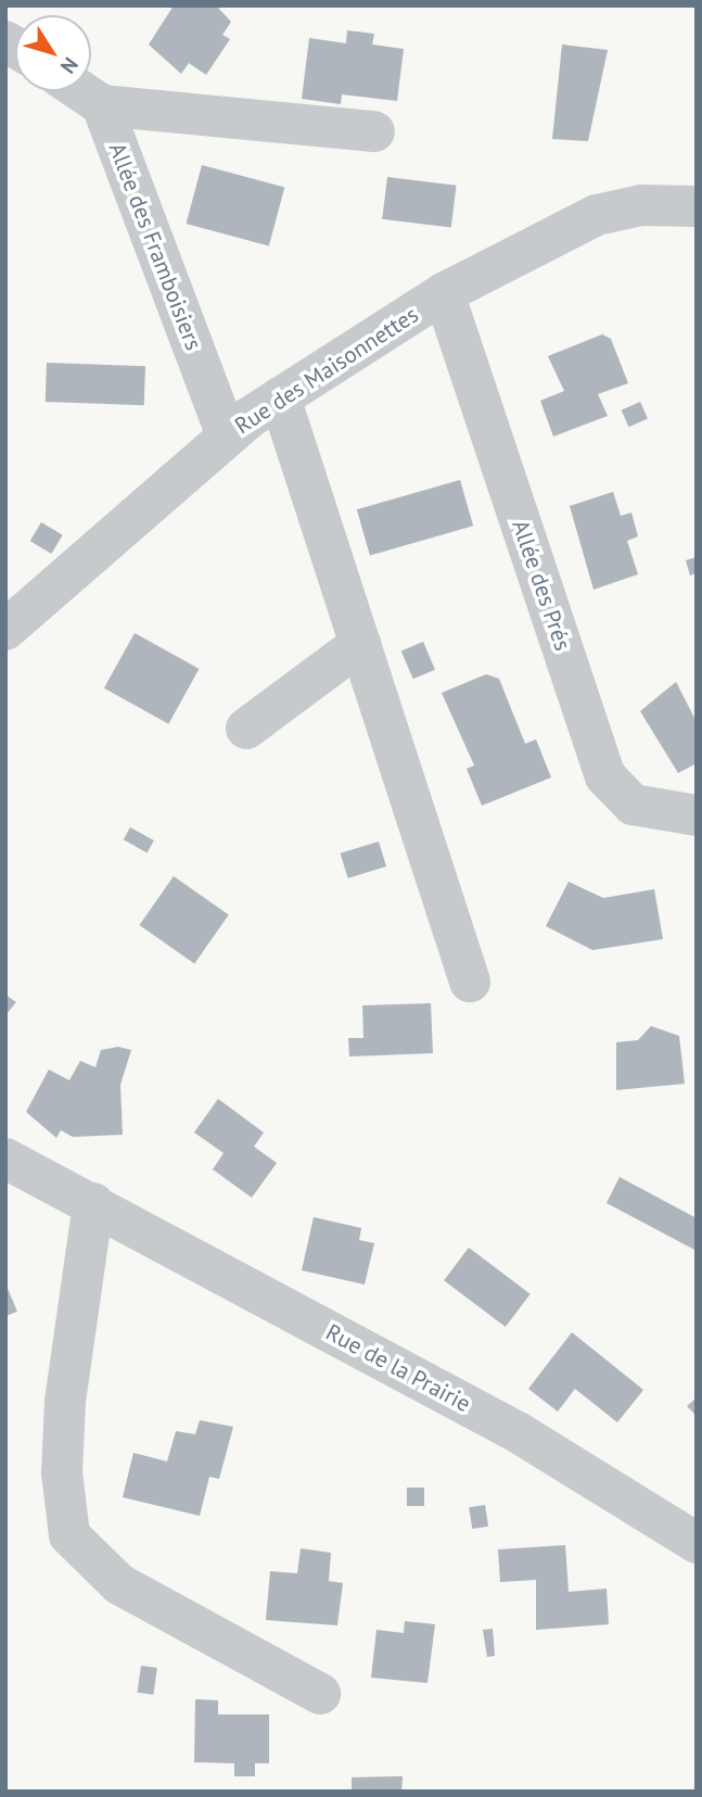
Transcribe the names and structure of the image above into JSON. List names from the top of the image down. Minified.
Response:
{"streets":{"street":["Allée des Framboisiers","Rue des Maisonnettes","Allée des Prés","Rue de la Prairie"]},"crossings":[["Allée des Framboisiers","Rue des Maisonnettes"],["Rue des Maisonnettes","Allée des Prés"]],"north":"bottom right"}
